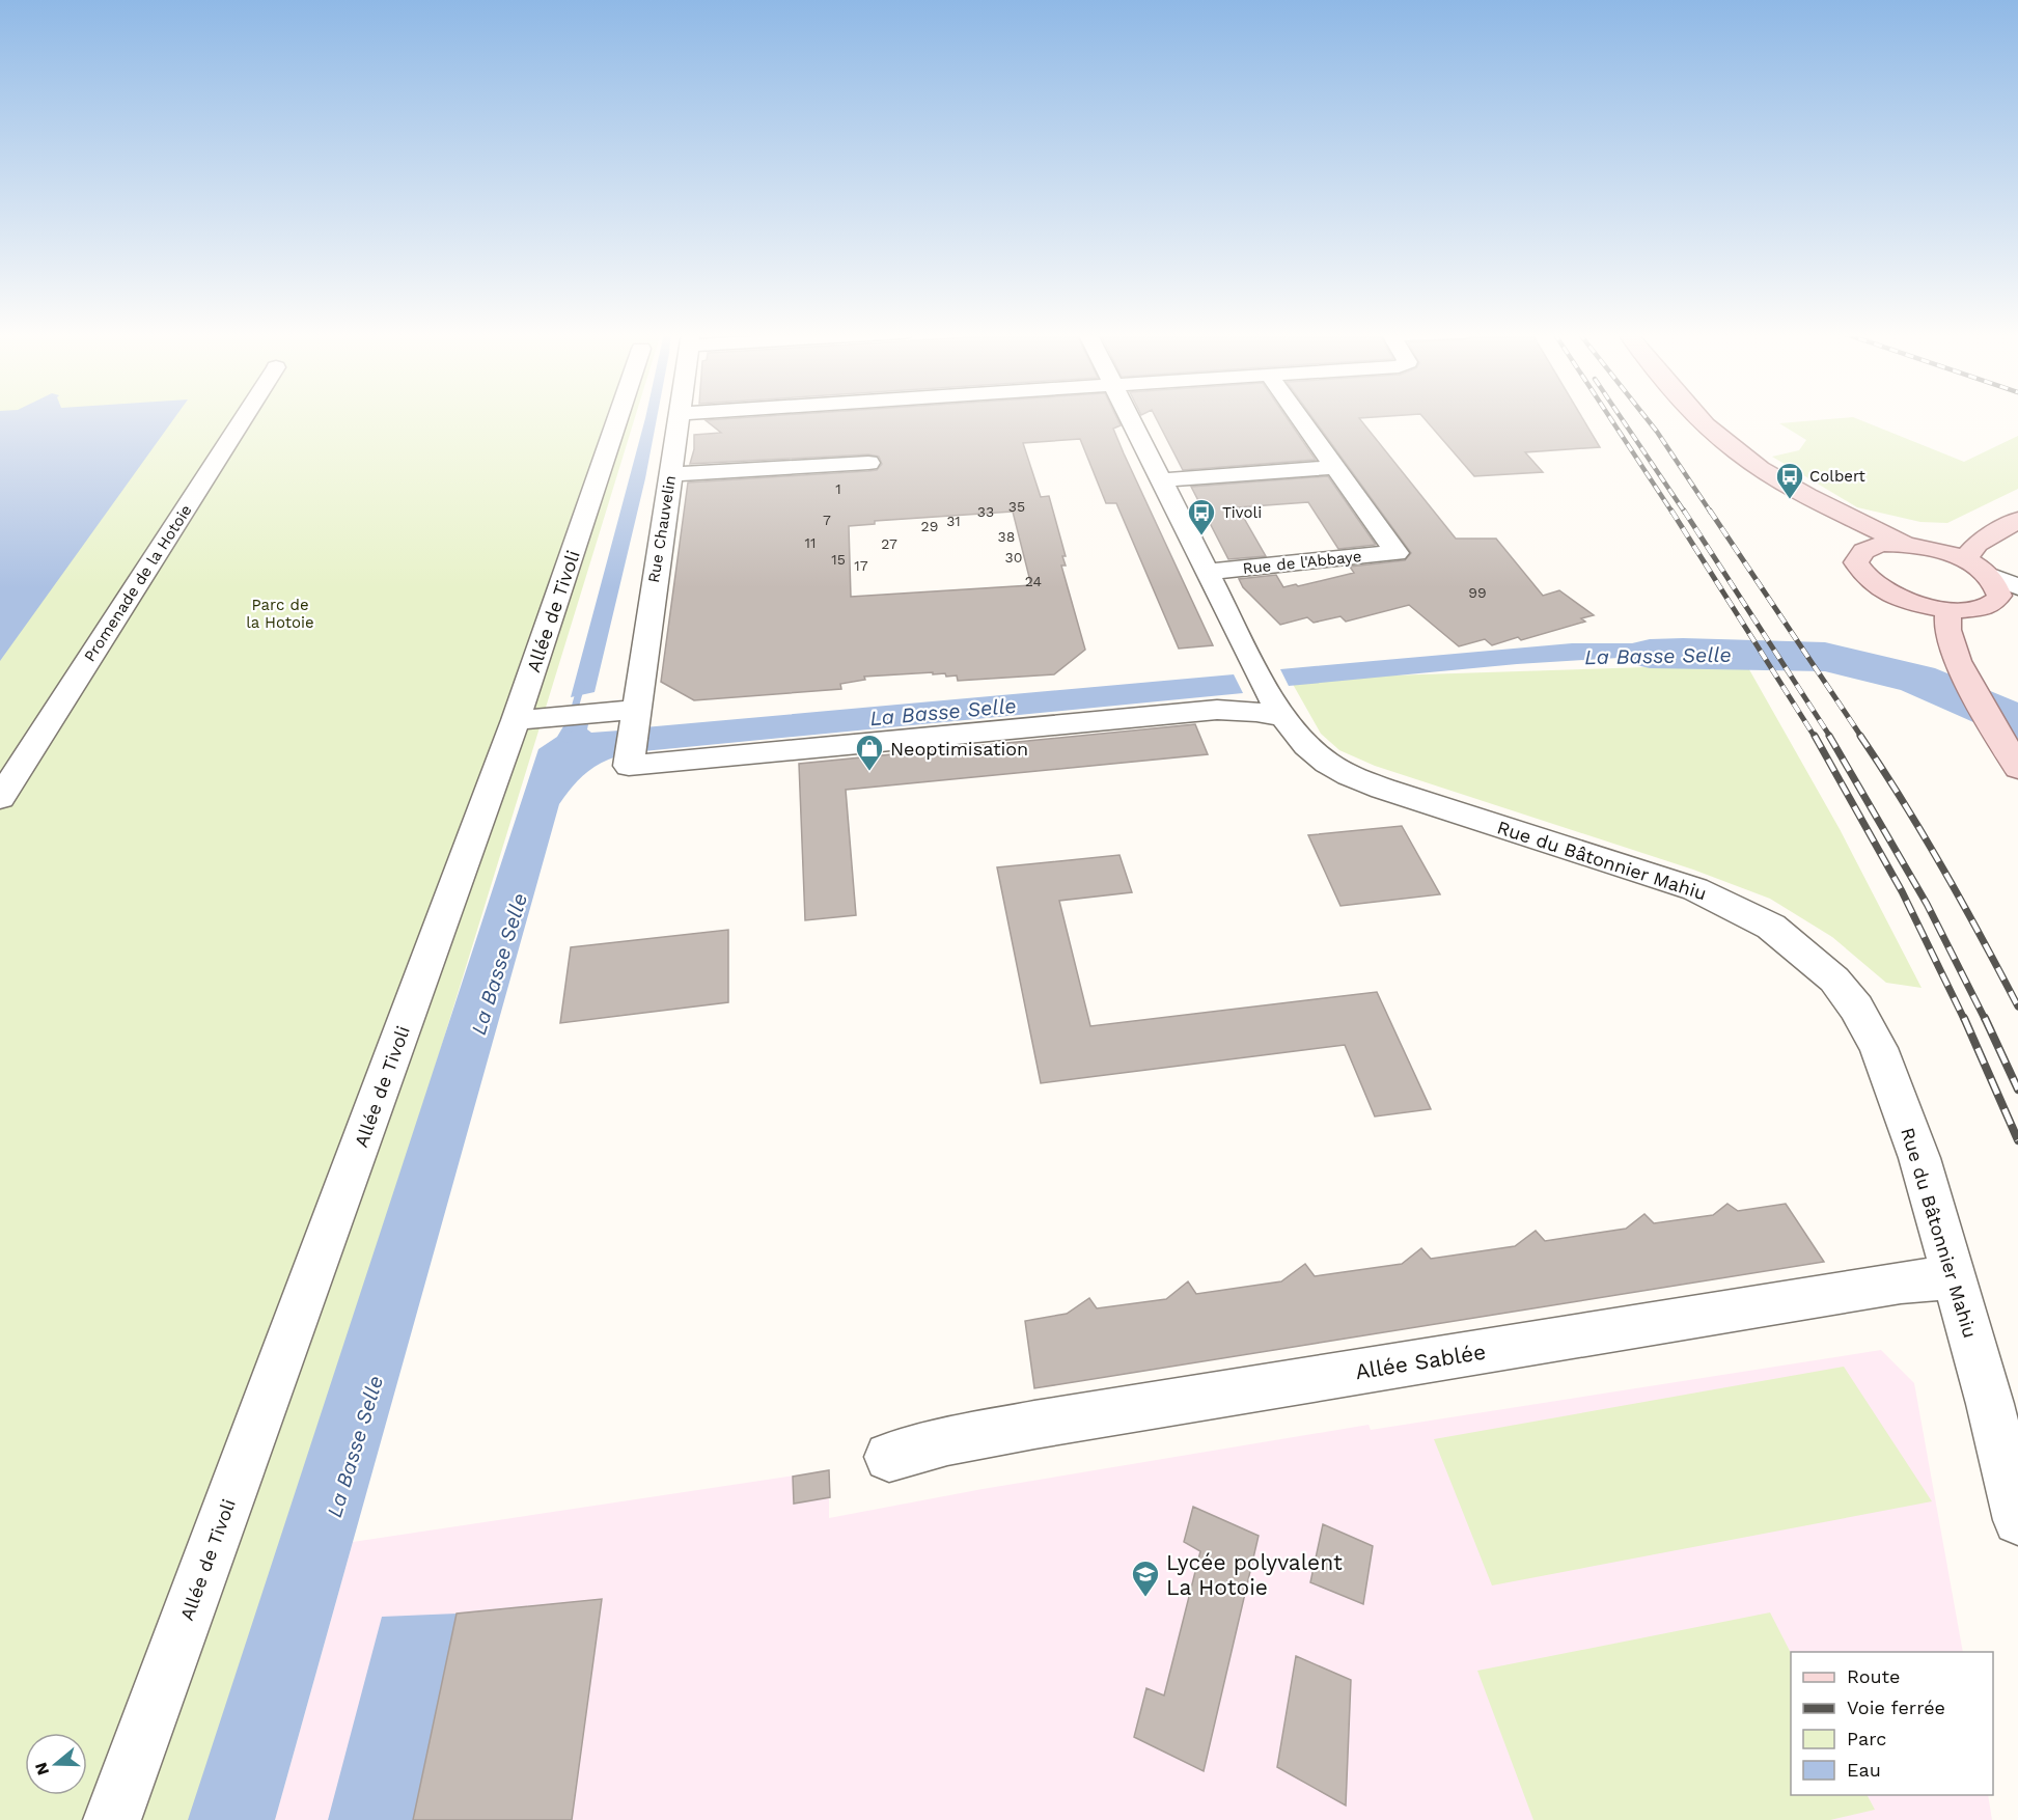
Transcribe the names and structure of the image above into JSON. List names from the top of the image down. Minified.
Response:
{"streets":{"street":["Rue Chauvelin","Rue de l'Abbaye","Promenade de la Hotoie","Allée de Tivoli","Rue du Bâtonnier Mahiu","Allée Sablée"]},"crossings":[["Rue Chauvelin","Rue du Bâtonnier Mahiu"],["Rue du Bâtonnier Mahiu","Allée Sablée"]],"water":["La Basse Selle"],"parks":["Parc de la Hotoie"],"places":{"bus stop":["Colbert","Tivoli"],"shop":["Neoptimisation"],"school or university":["Lycée polyvalent La Hotoie"]},"house_numbers":["1","35","33","7","31","29","38","11","27","30","15","17","24","99"],"legend":["Route","Voie ferrée","Parc","Eau"],"north":"left"}
